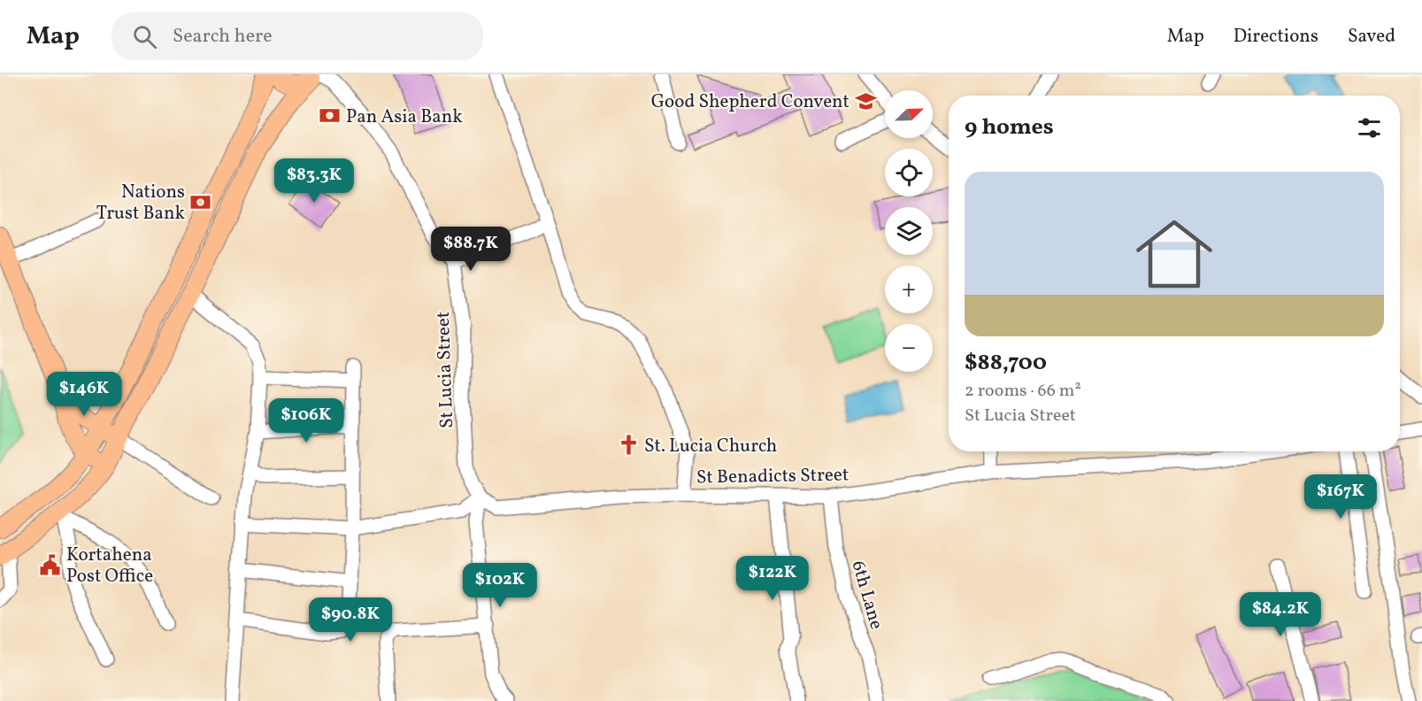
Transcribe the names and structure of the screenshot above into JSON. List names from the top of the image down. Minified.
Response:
{"streets":{"street":["St Lucia Street","St Benadicts Street","6th Lane"]},"crossings":[["St Lucia Street","St Benadicts Street"],["St Benadicts Street","6th Lane"]],"places":{"school or university":["Good Shepherd Convent"],"bank":["Pan Asia Bank","Nations Trust Bank"],"church":["St. Lucia Church"],"public building":["Kortahena Post Office"]},"north":"top right","page":{"header":"Map","search":"Search here","nav":["Map","Directions","Saved"],"map_buttons":["+","−"],"heading":"9 homes","price":["$83.3K","$88.7K","$146K","$106K","$167K","$122K","$102K","$84.2K","$90.8K"],"list":[{"name":"$88,700","note":"2 rooms · 66 m² · St Lucia Street"}]}}
